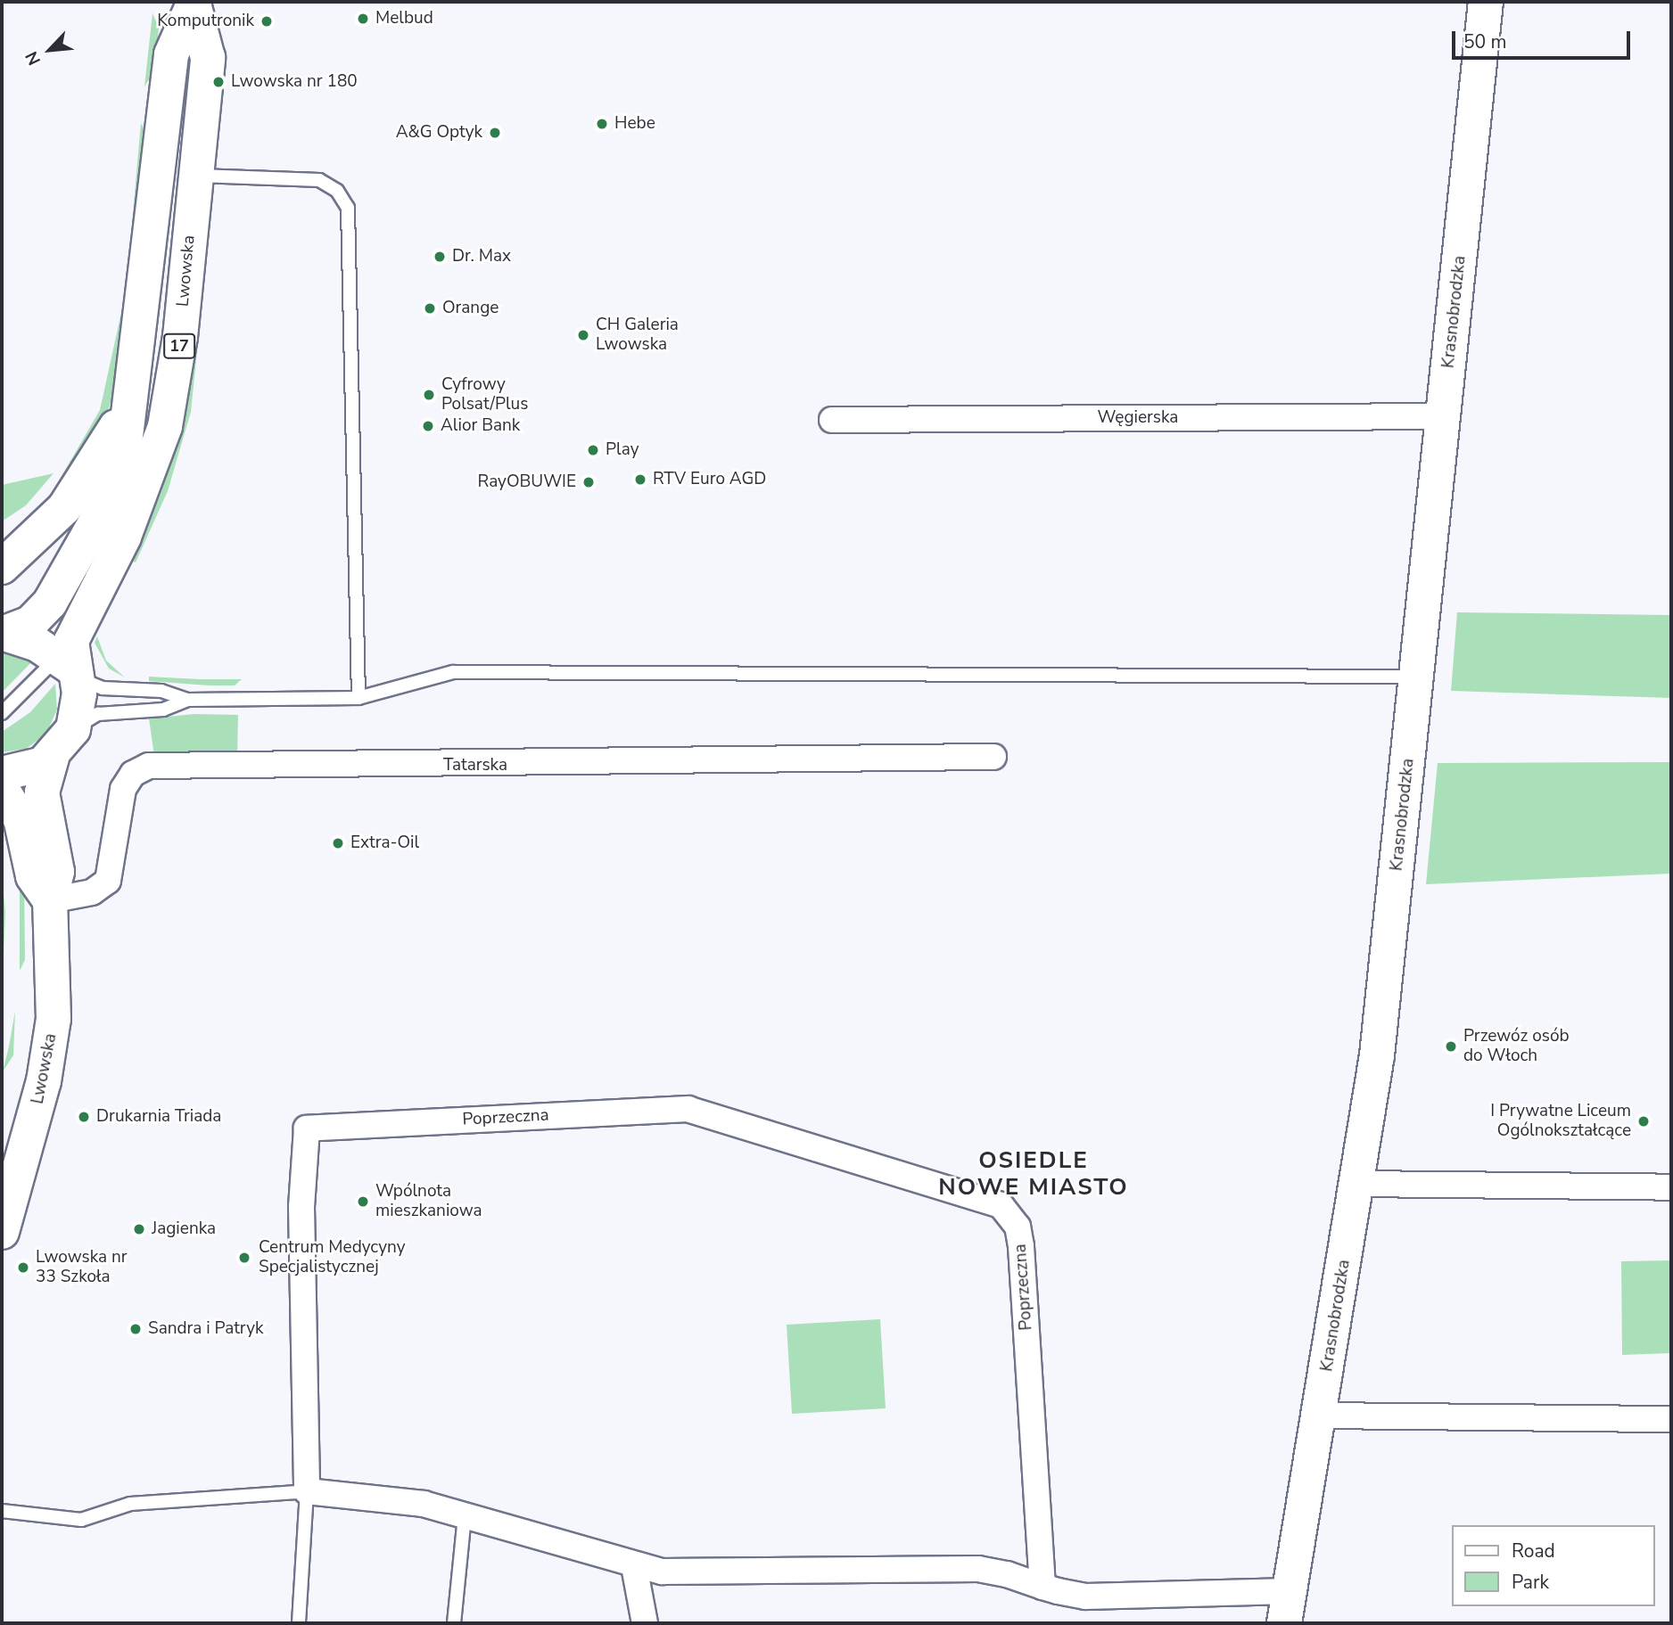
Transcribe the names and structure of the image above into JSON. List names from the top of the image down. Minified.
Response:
{"streets":{"main road":["Lwowska","Krasnobrodzka","17"],"street":["Węgierska","Tatarska","Poprzeczna"]},"crossings":[["Lwowska","17"],["Lwowska","Tatarska"],["Krasnobrodzka","Węgierska"]],"districts":["OSIEDLE NOWE MIASTO"],"places":["Melbud","Komputronik","Lwowska nr 180","Hebe","A&G Optyk","Dr. Max","Orange","CH Galeria Lwowska","Cyfrowy Polsat/Plus","Alior Bank","Play","RTV Euro AGD","RayOBUWIE","Extra-Oil","Przewóz osób do Włoch","Drukarnia Triada","I Prywatne Liceum Ogólnokształcące","Wpólnota mieszkaniowa","Jagienka","Centrum Medycyny Specjalistycznej","Lwowska nr 33 Szkoła","Sandra i Patryk"],"legend":["Road","Park"],"scale_bar":"50 m","north":"bottom left"}
